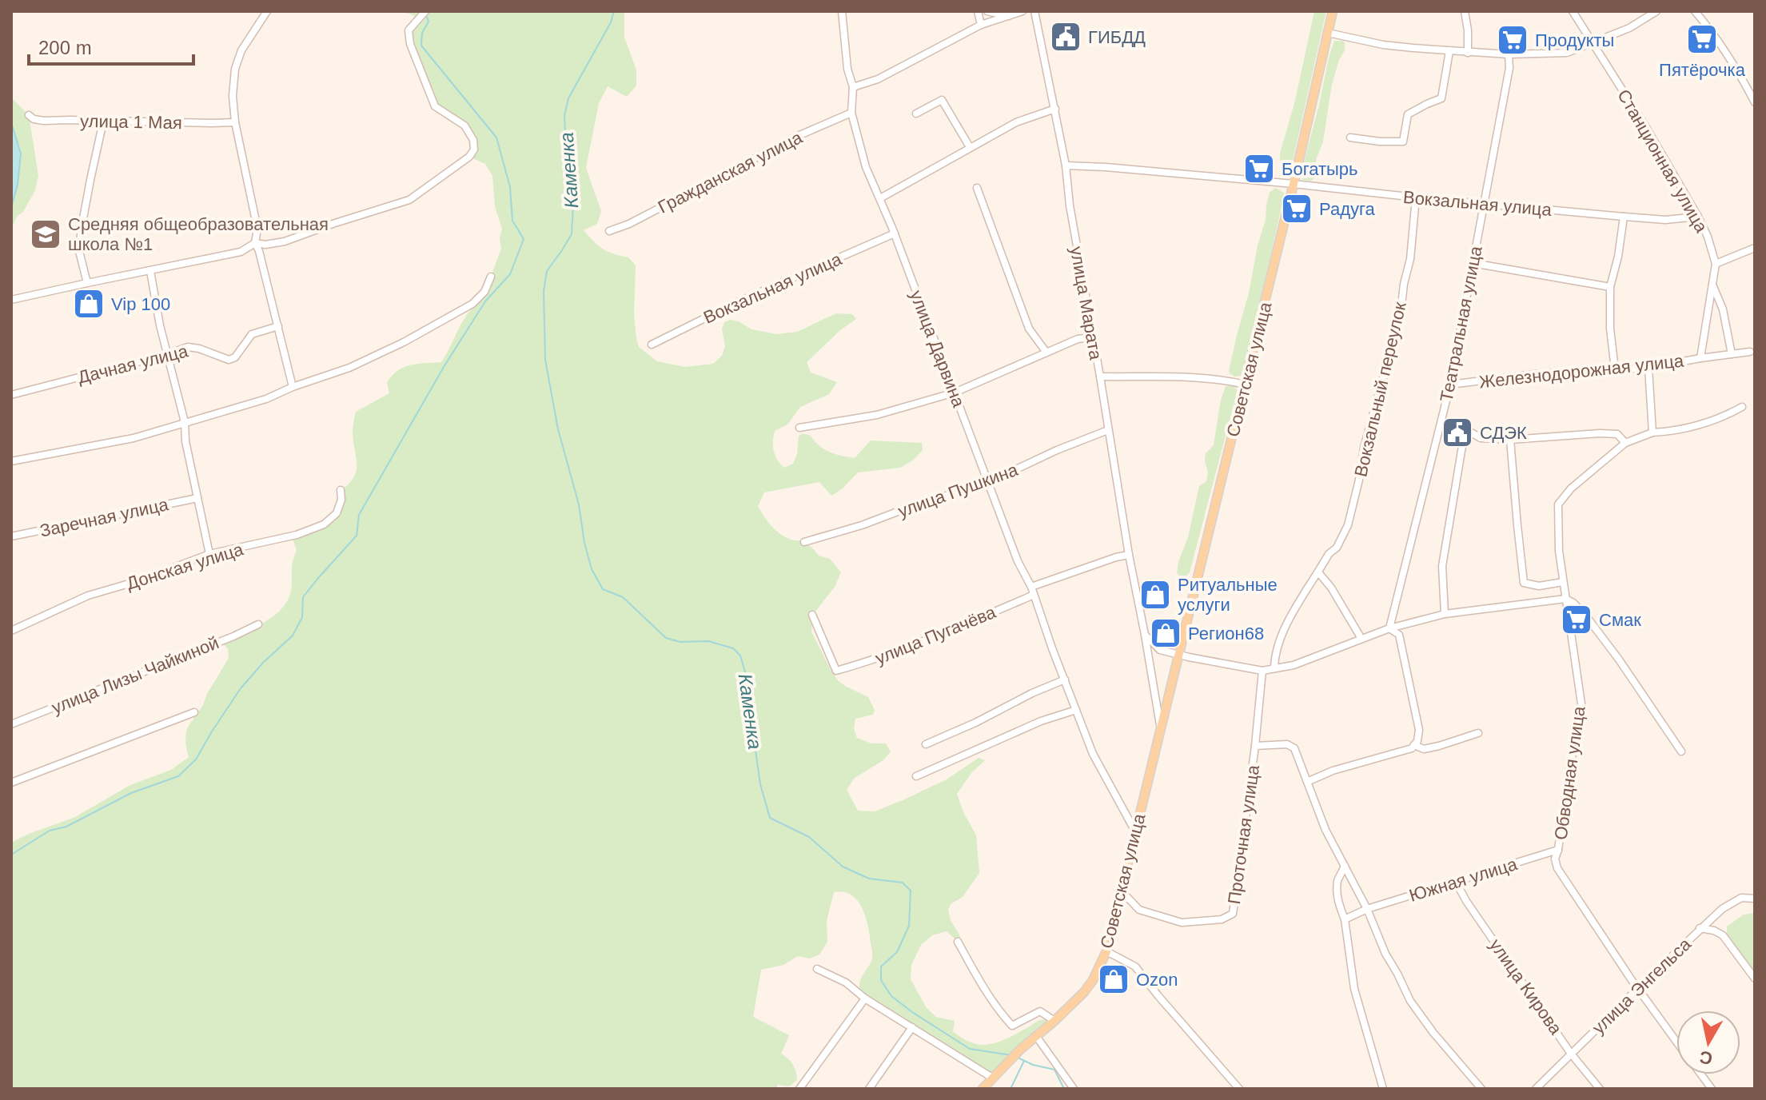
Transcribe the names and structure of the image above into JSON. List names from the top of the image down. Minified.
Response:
{"streets":{"main road":["Советская улица"],"street":["улица 1 Мая","Станционная улица","Гражданская улица","Вокзальная улица","улица Марата","Театральная улица","улица Дарвина","Дачная улица","Железнодорожная улица","Вокзальный переулок","улица Пушкина","Заречная улица","Донская улица","улица Пугачёва","улица Лизы Чайкиной","Обводная улица","Проточная улица","Южная улица","улица Энгельса","улица Кирова"]},"crossings":[["Станционная улица","Вокзальная улица"],["Станционная улица","Железнодорожная улица"],["Гражданская улица","улица Дарвина"],["Вокзальная улица","улица Марата"],["Вокзальная улица","Театральная улица"],["Вокзальная улица","улица Дарвина"],["Вокзальная улица","Советская улица"],["Вокзальная улица","Вокзальный переулок"],["улица Марата","Советская улица"],["улица Марата","улица Пушкина"],["Театральная улица","Железнодорожная улица"],["улица Дарвина","Советская улица"],["улица Дарвина","улица Пушкина"],["улица Дарвина","улица Пугачёва"],["Советская улица","Проточная улица"],["Обводная улица","Южная улица"],["Обводная улица","улица Энгельса"],["Южная улица","улица Кирова"],["улица Энгельса","улица Кирова"]],"water":["Каменка"],"places":{"public building":["ГИБДД","СДЭК"],"supermarket":["Пятёрочка","Продукты","Богатырь","Радуга","Смак"],"school or university":["Средняя общеобразовательная школа №1"],"shop":["Vip 100","Ритуальные услуги","Регион68","Ozon"]},"scale_bar":"200 m","north":"bottom"}
